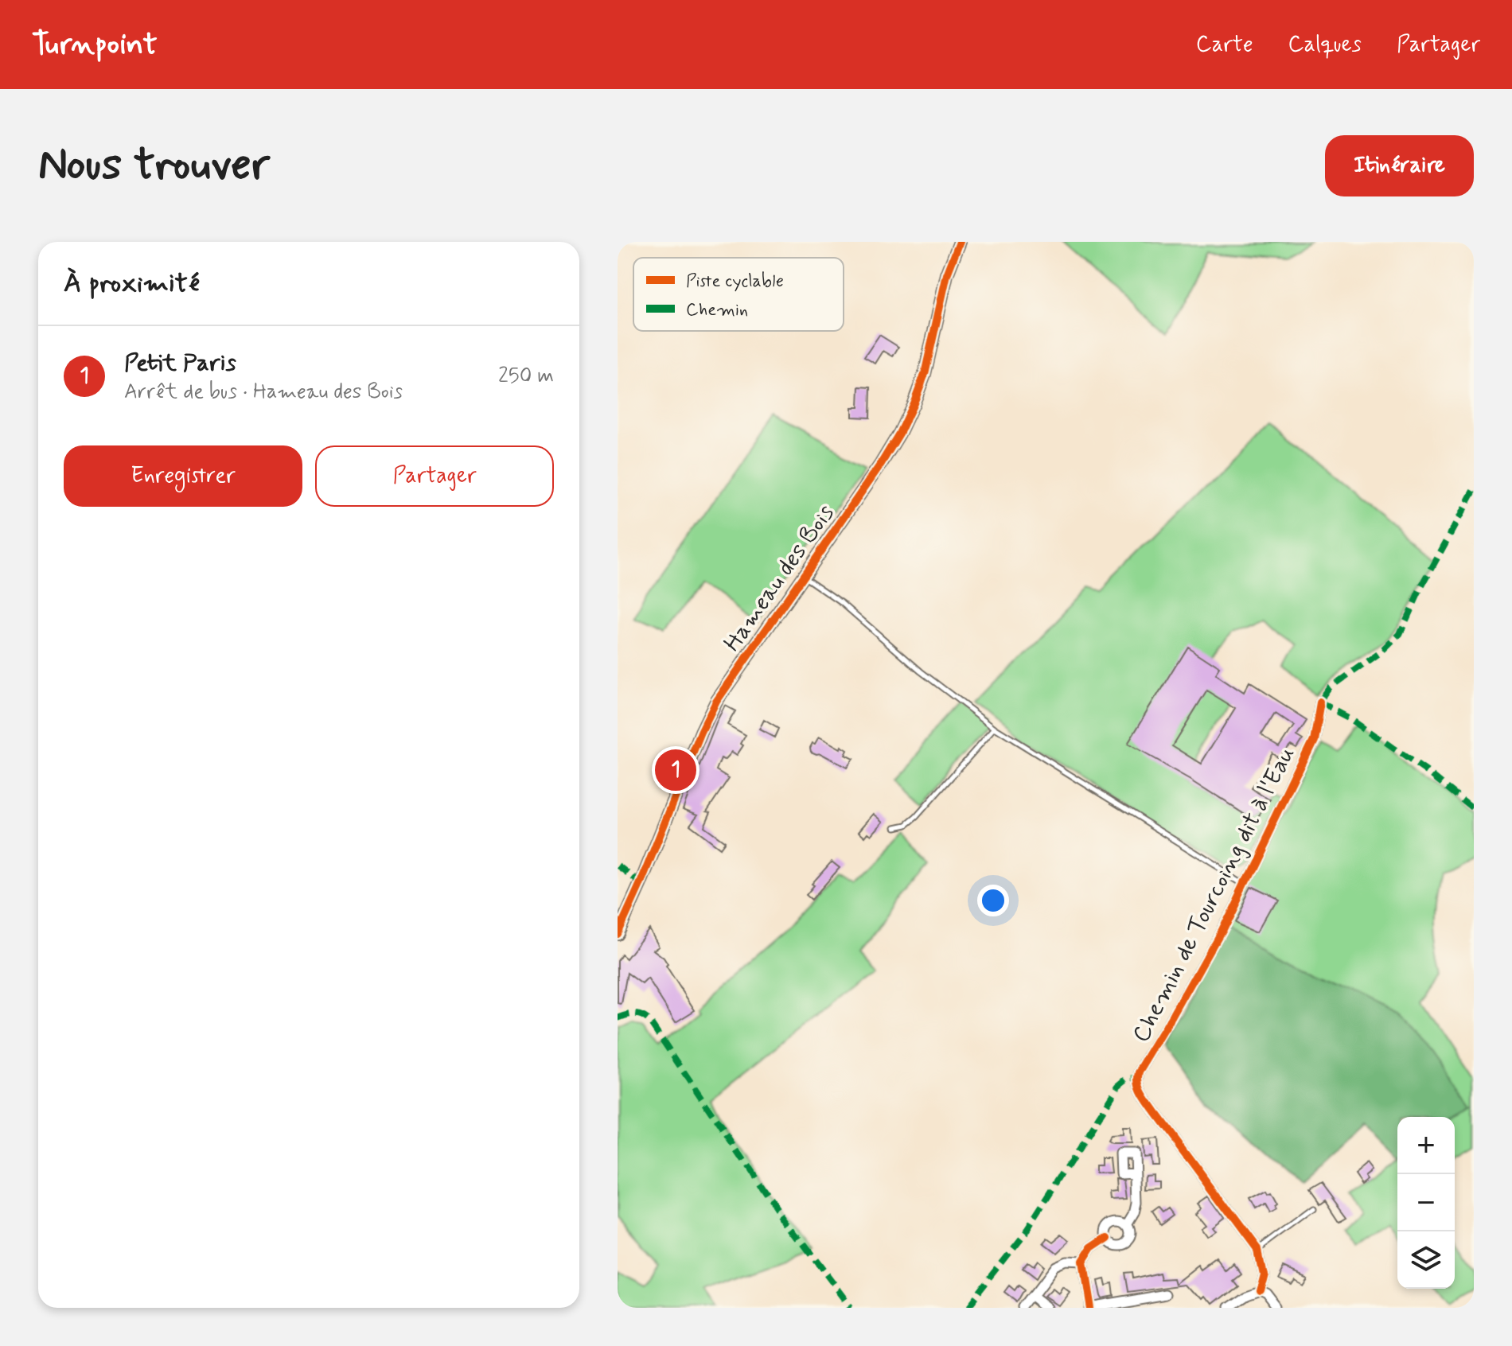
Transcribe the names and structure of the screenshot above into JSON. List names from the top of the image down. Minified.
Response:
{"streets":{"street":["Hameau des Bois","Chemin de Tourcoing dit à l'Eau"]},"legend":["Piste cyclable","Chemin"],"page":{"header":"Turnpoint","nav":["Carte","Calques","Partager"],"buttons":["Itinéraire",["Enregistrer","Partager"]],"title":"Nous trouver","heading":"À proximité","list":[{"mark":"1","name":"Petit Paris","note":"Arrêt de bus · Hameau des Bois","value":"250 m"}],"pins":"1","map_buttons":["+","−"]}}
